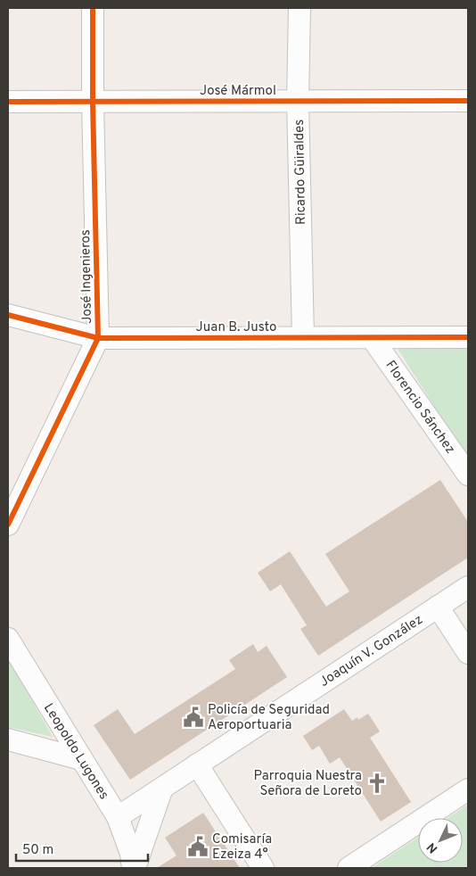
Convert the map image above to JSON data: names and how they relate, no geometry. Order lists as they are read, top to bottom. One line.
{"streets":{"street":["José Mármol","Ricardo Güiraldes","José Ingenieros","Juan B. Justo","Florencio Sánchez","Joaquín V. González","Leopoldo Lugones"]},"crossings":[["José Mármol","Ricardo Güiraldes"],["José Mármol","José Ingenieros"],["Ricardo Güiraldes","Juan B. Justo"],["José Ingenieros","Juan B. Justo"],["Juan B. Justo","Florencio Sánchez"],["Joaquín V. González","Leopoldo Lugones"]],"places":{"public building":["Policía de Seguridad Aeroportuaria","Comisaría Ezeiza 4°"],"church":["Parroquia Nuestra Señora de Loreto"]},"scale_bar":"50 m","north":"bottom left"}
